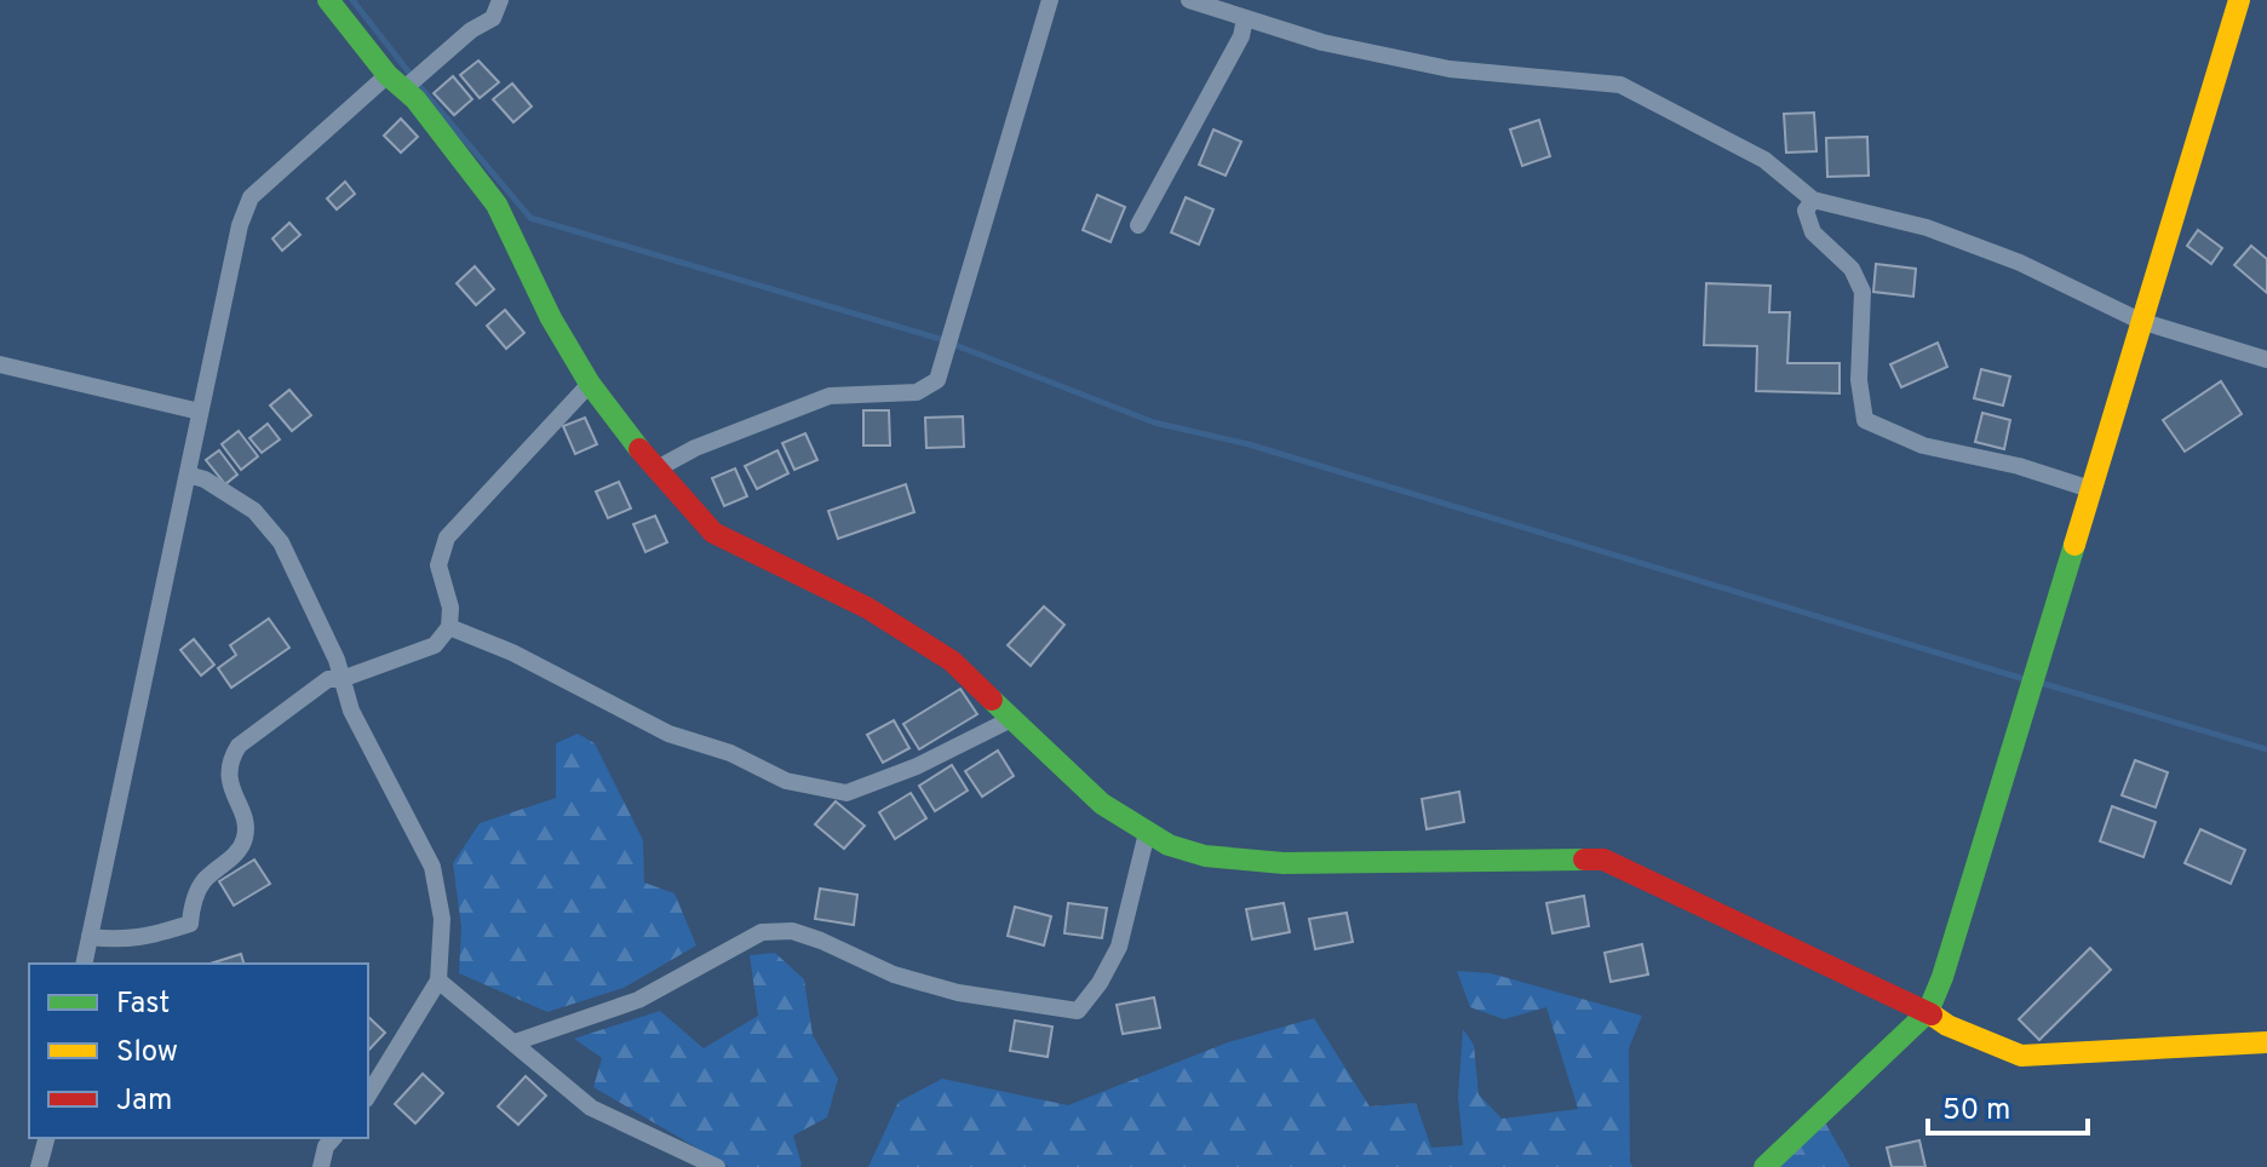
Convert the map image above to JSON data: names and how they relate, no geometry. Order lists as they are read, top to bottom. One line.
{"legend":["Fast","Slow","Jam"],"scale_bar":"50 m"}
